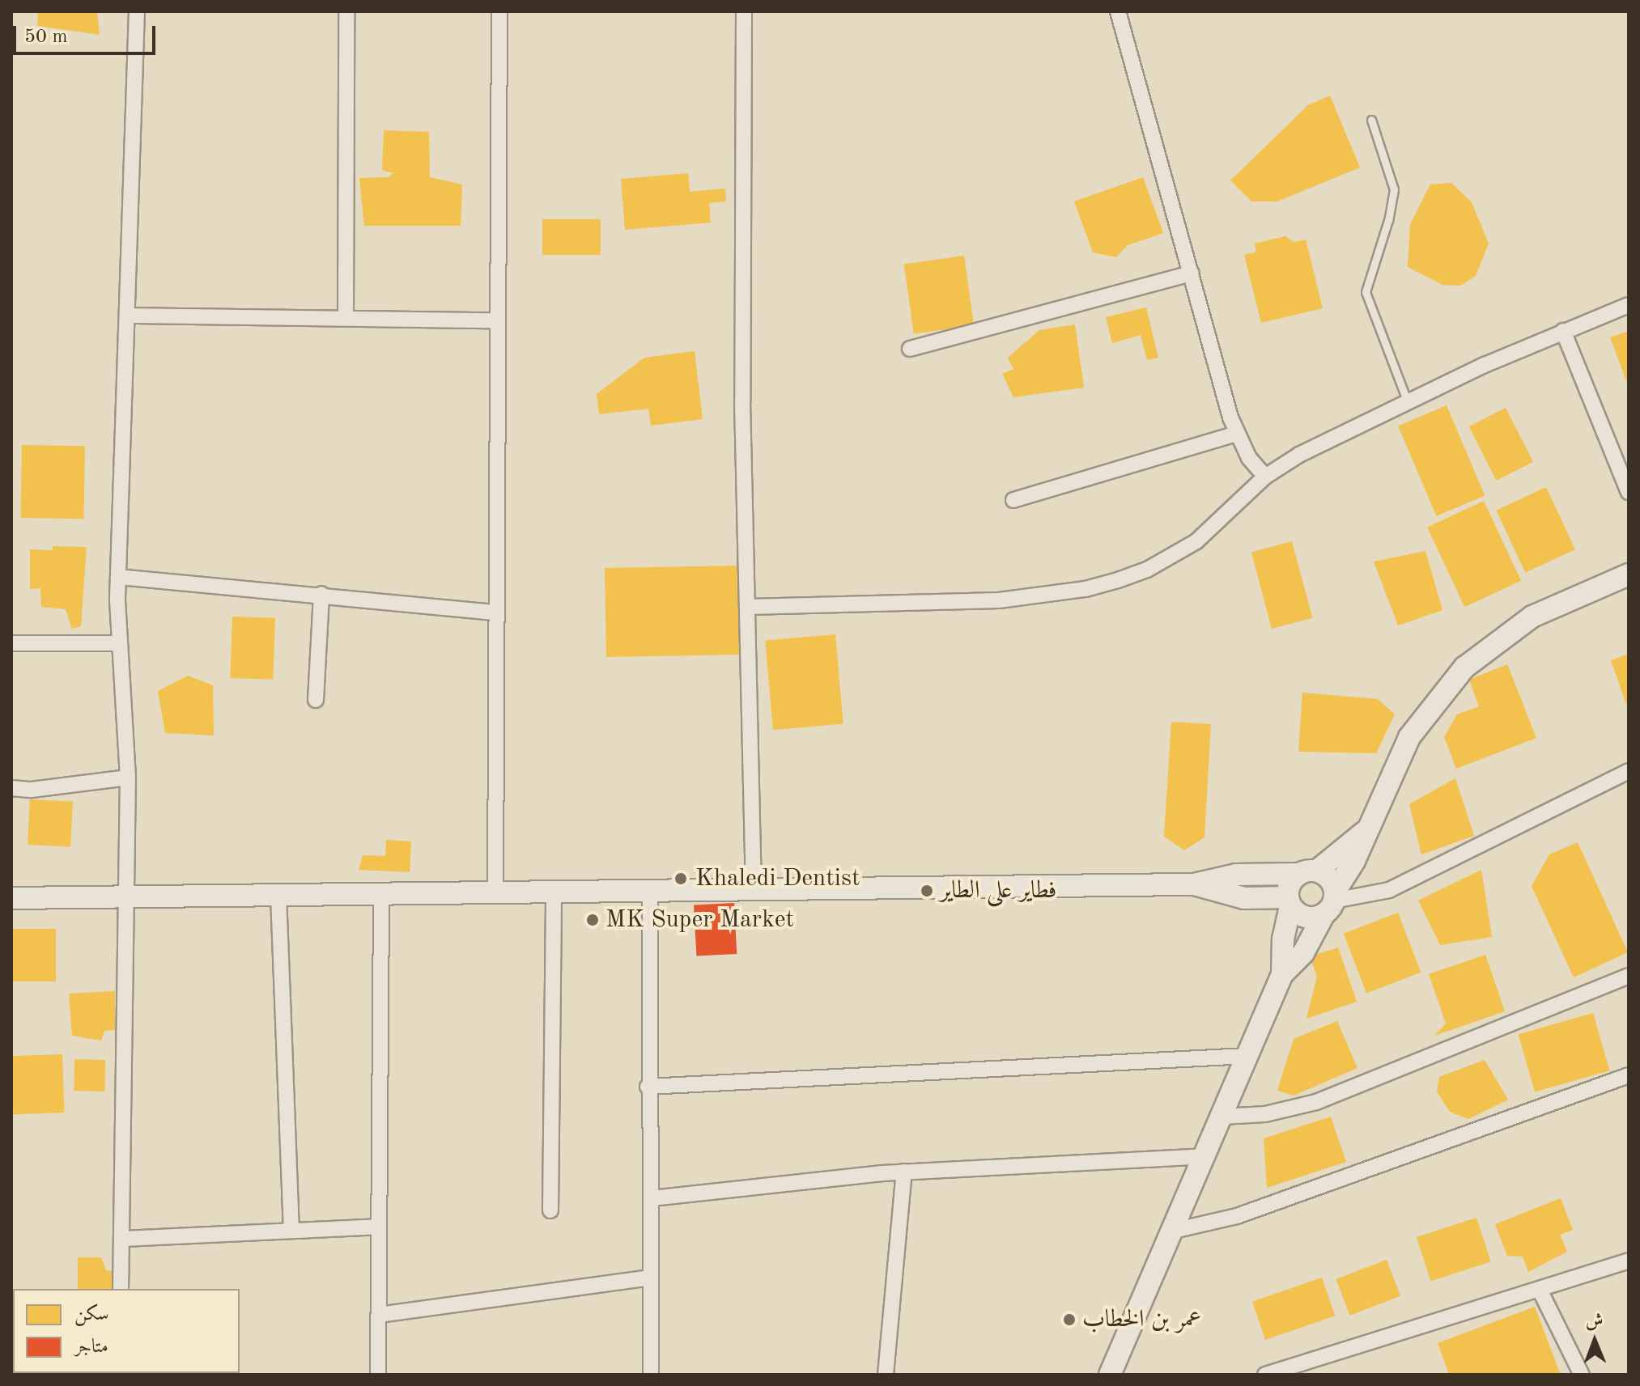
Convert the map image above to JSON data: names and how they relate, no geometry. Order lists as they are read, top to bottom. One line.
{"places":["Khaledi Dentist","فطاير على الطاير","MK Super Market","عمر بن الخطاب"],"legend":["سكن","متاجر"],"scale_bar":"50 m","north":"top"}
